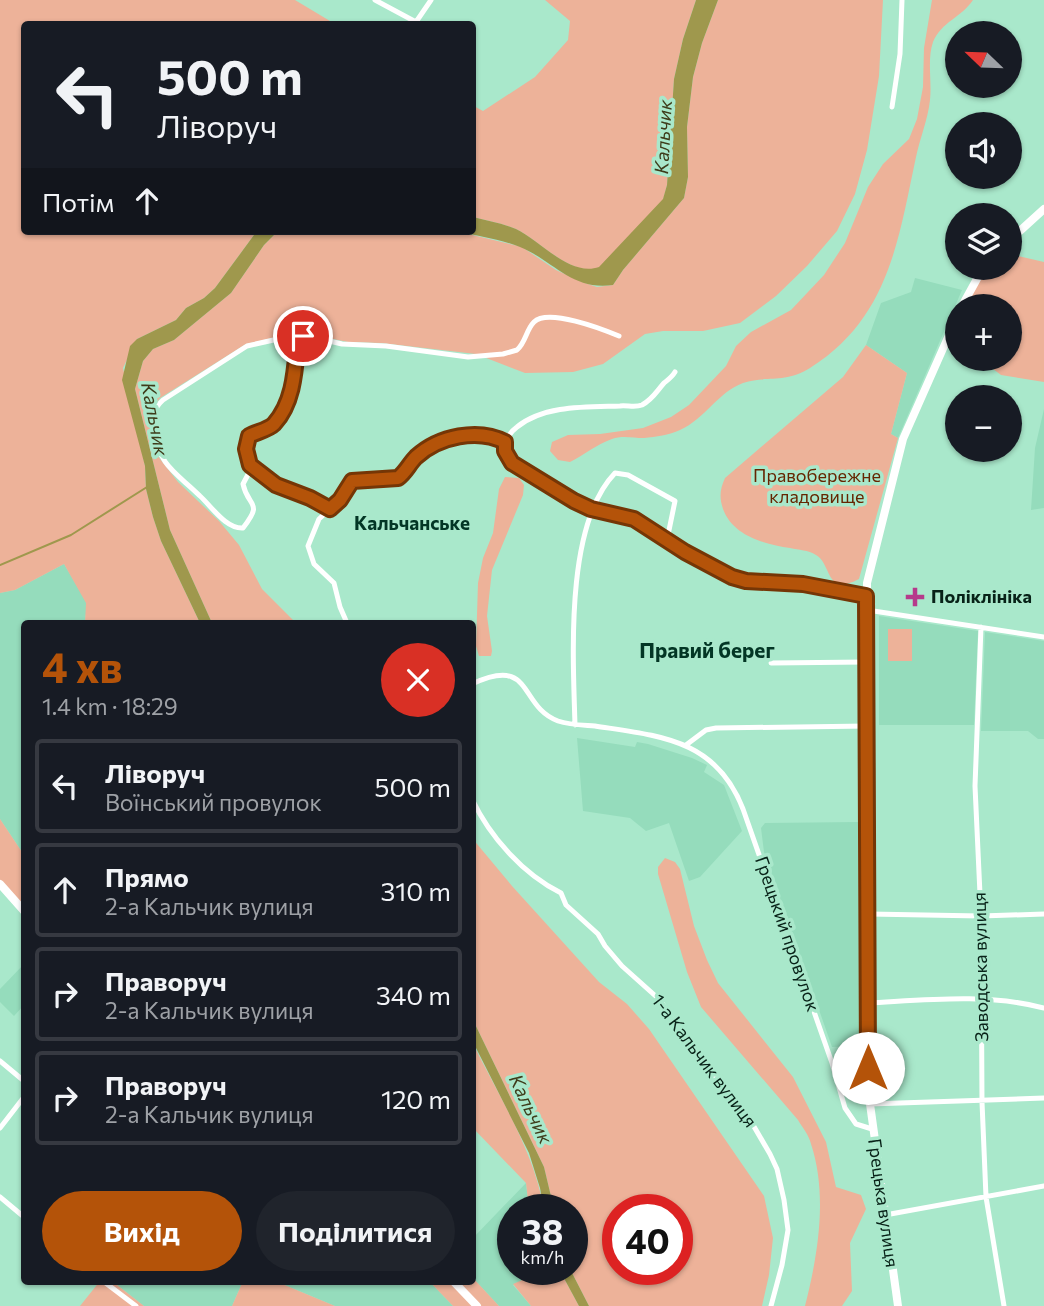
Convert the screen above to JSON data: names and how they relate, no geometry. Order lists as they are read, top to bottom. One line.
{"streets":{"street":["Грецький провулок","Заводська вулиця","1-а Кальчик вулиця","Грецька вулиця"]},"crossings":[["Грецький провулок","Грецька вулиця"]],"districts":["Кальчанське","Правий берег"],"water":["Кальчик"],"parks":["Правобережне кладовище"],"places":{"health":["Поліклініка"]},"north":"top left","page":{"map_buttons":["+","−"],"turn":["500 m","Ліворуч"],"then":"Потім","heading":["4 хв","1.4 km · 18:29"],"list":[{"name":"Ліворуч","note":"Воїнський провулок","value":"500 m"},{"name":"Прямо","note":"2-а Кальчик вулиця","value":"310 m"},{"name":"Праворуч","note":"2-а Кальчик вулиця","value":"340 m"},{"name":"Праворуч","note":"2-а Кальчик вулиця","value":"120 m"}],"buttons":["Вихід","Поділитися"],"speed":"38 km/h","limit":"40"}}
